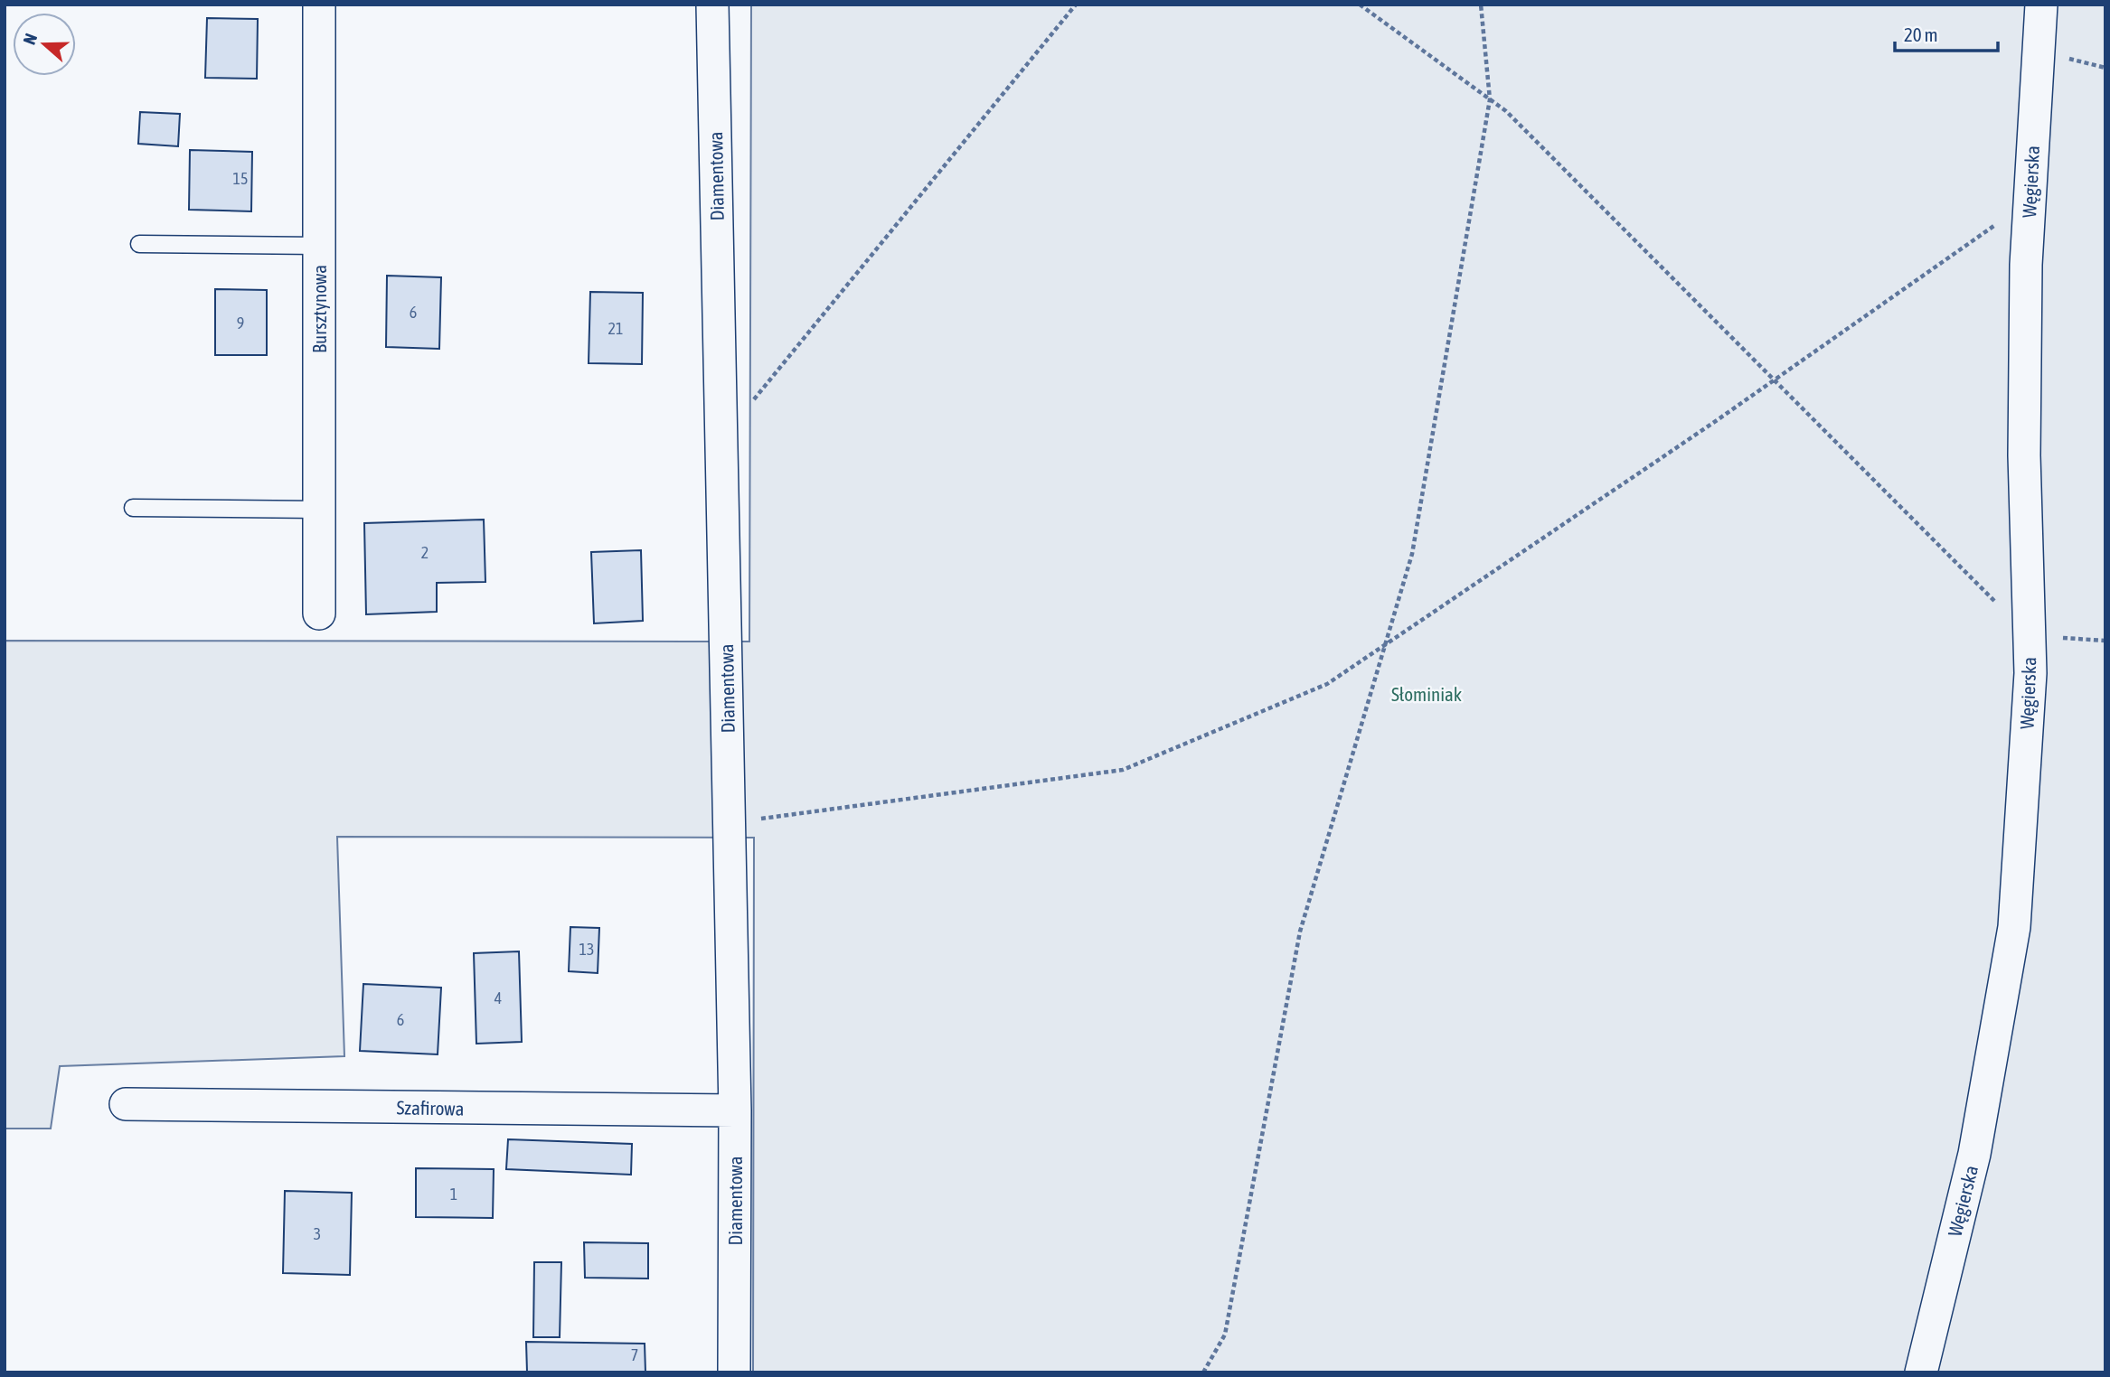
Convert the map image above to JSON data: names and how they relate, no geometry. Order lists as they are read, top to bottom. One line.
{"streets":{"street":["Diamentowa","Węgierska","Bursztynowa","Szafirowa"]},"crossings":[["Diamentowa","Szafirowa"]],"parks":["Słominiak"],"house_numbers":["15","6","9","21","2","13","4","6","1","3","7"],"scale_bar":"20 m","north":"left"}
